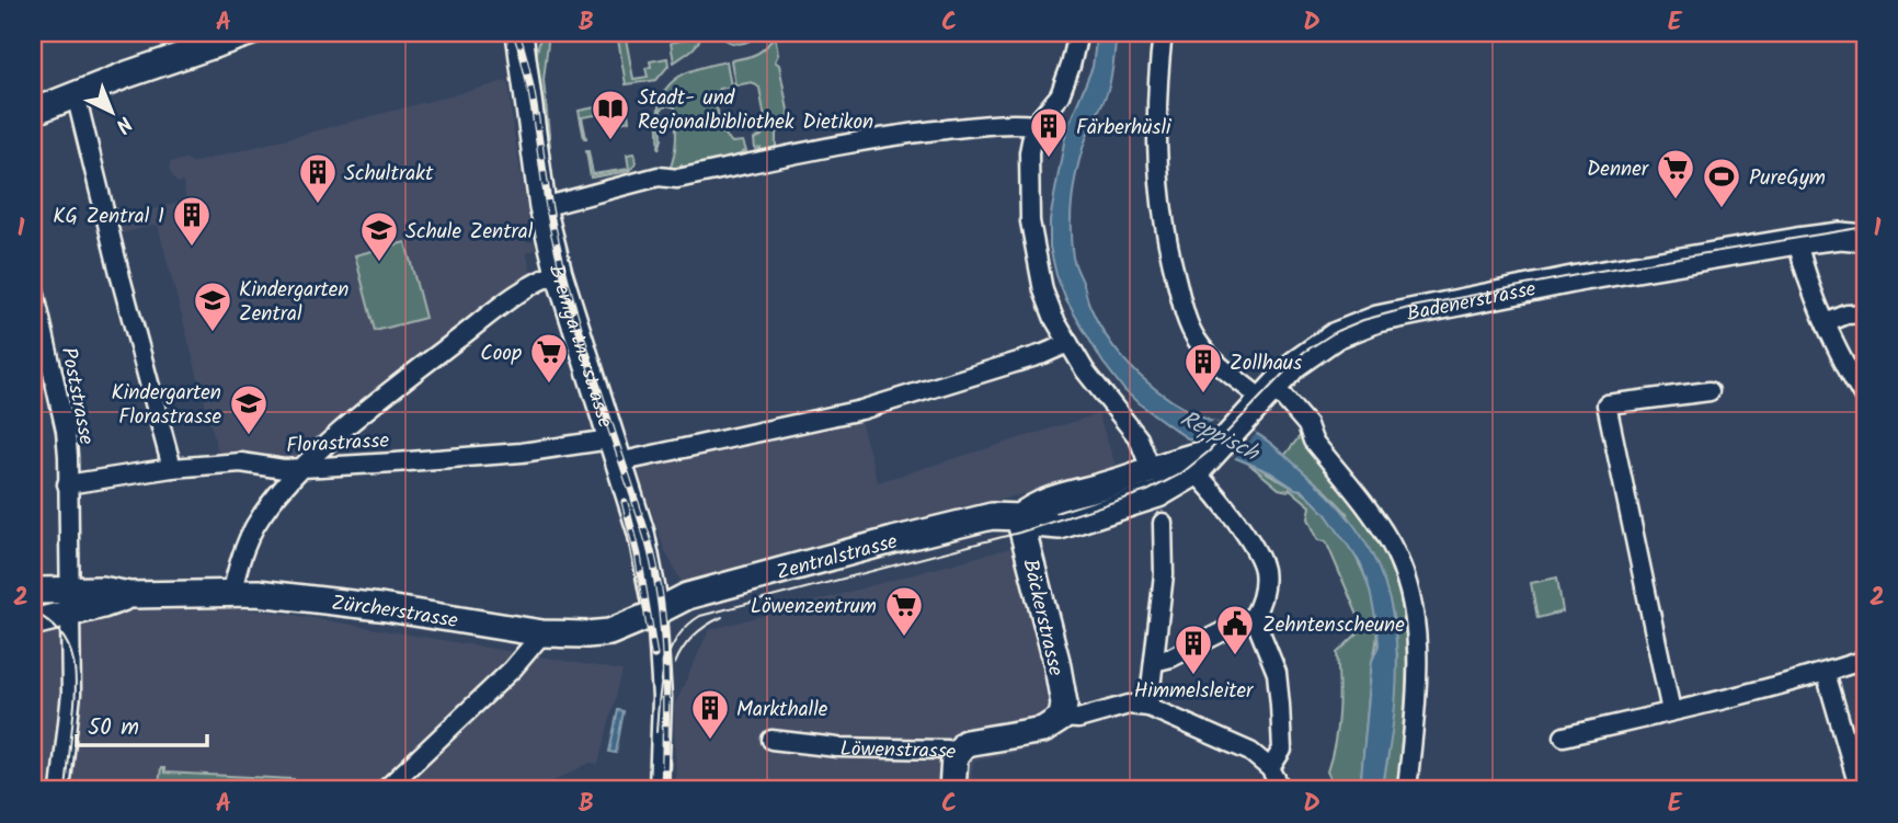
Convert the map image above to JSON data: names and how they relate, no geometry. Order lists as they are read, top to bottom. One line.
{"streets":{"main road":["Badenerstrasse","Bremgartnerstrasse","Zentralstrasse","Zürcherstrasse","Bäckerstrasse","Löwenstrasse"],"street":["Poststrasse","Florastrasse"]},"crossings":[["Badenerstrasse","Zentralstrasse"],["Bremgartnerstrasse","Florastrasse"],["Bremgartnerstrasse","Zentralstrasse"],["Bremgartnerstrasse","Zürcherstrasse"],["Poststrasse","Florastrasse"],["Poststrasse","Zürcherstrasse"],["Zentralstrasse","Zürcherstrasse"],["Zentralstrasse","Bäckerstrasse"],["Bäckerstrasse","Löwenstrasse"]],"water":["Reppisch"],"places":{"library":["Stadt- und Regionalbibliothek Dietikon"],"building":["Färberhüsli","Schultrakt","KG Zentral 1","Zollhaus","Himmelsleiter","Markthalle"],"supermarket":["Denner","Coop","Löwenzentrum"],"sports":["PureGym"],"school or university":["Schule Zentral","Kindergarten Zentral","Kindergarten Florastrasse"],"public building":["Zehntenscheune"]},"scale_bar":"50 m","north":"bottom right","grid":{"columns":["A","B","C","D","E"],"rows":["1","2"]}}
